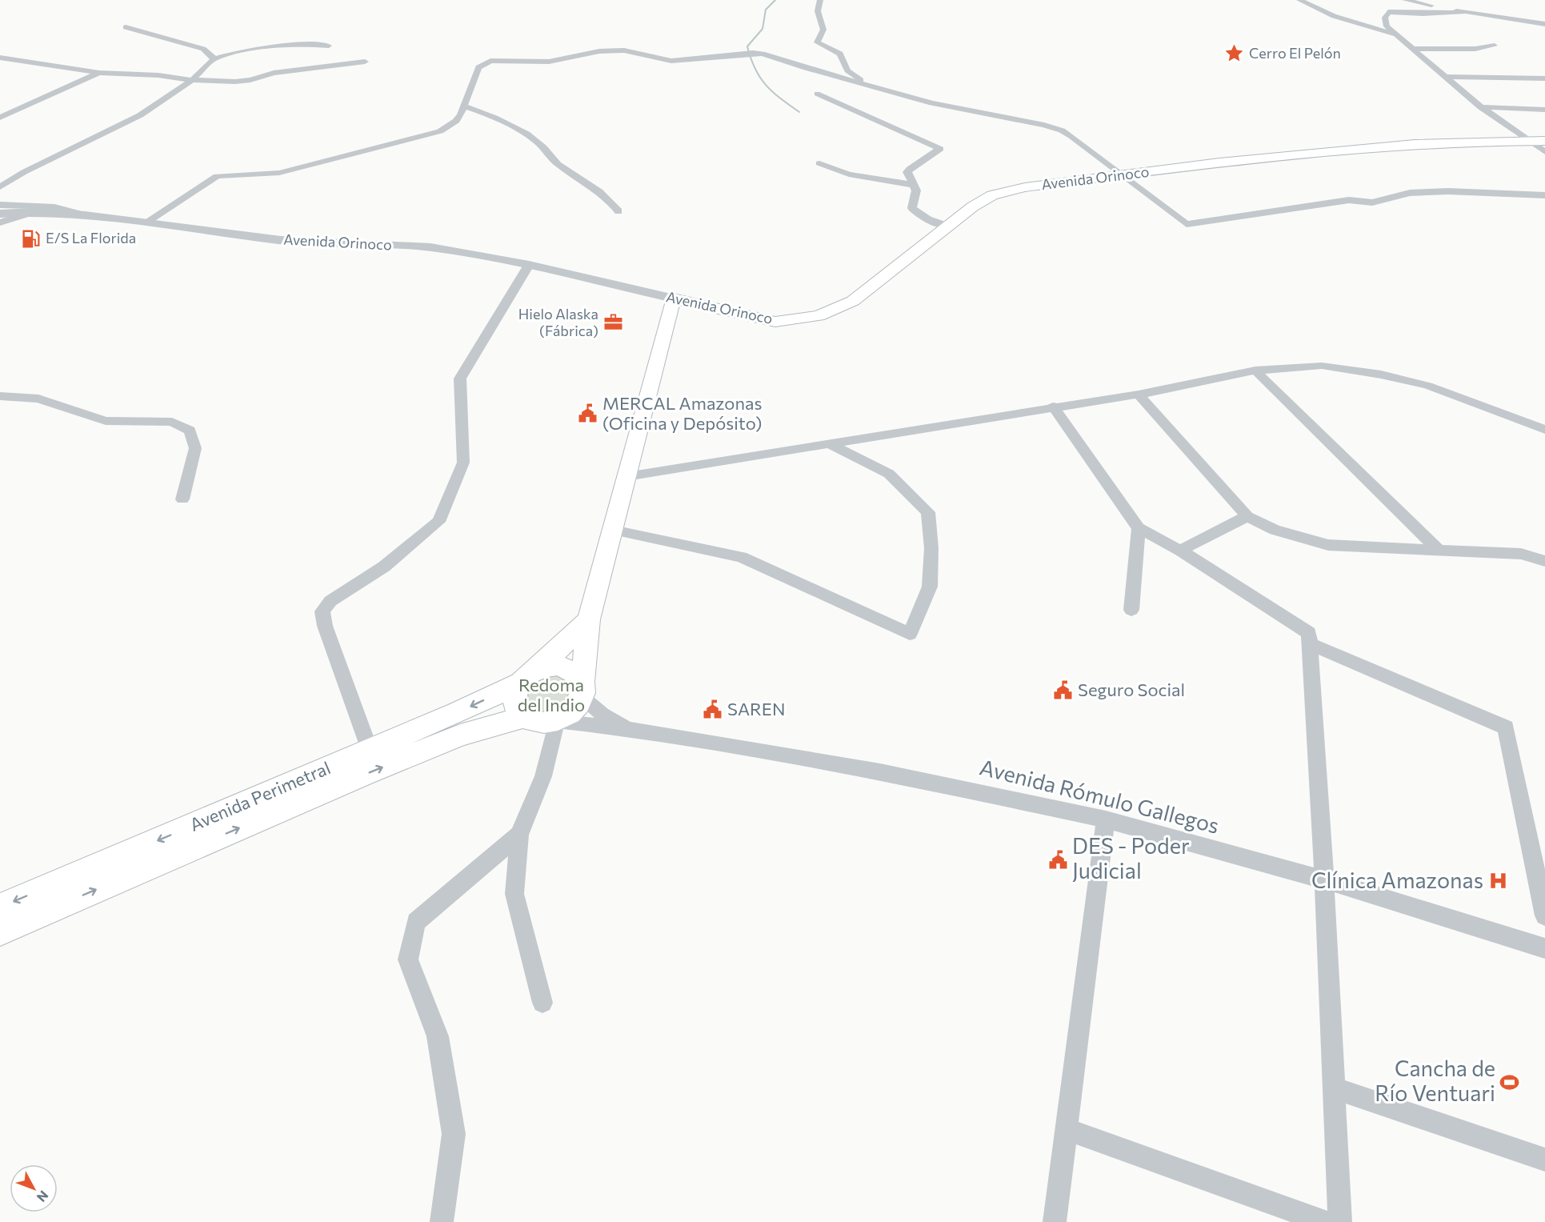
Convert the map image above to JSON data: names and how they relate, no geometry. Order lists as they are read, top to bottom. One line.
{"streets":{"main road":["Avenida Orinoco","Avenida Perimetral"],"street":["Avenida Rómulo Gallegos"]},"crossings":[["Avenida Perimetral","Avenida Rómulo Gallegos"]],"parks":["Redoma del Indio"],"places":{"place":["Cerro El Pelón"],"fuel station":["E/S La Florida"],"office":["Hielo Alaska (Fábrica)"],"public building":["MERCAL Amazonas (Oficina y Depósito)","Seguro Social","SAREN","DES - Poder Judicial"],"hospital":["Clínica Amazonas"],"sports":["Cancha de Río Ventuari"]},"north":"bottom right"}
